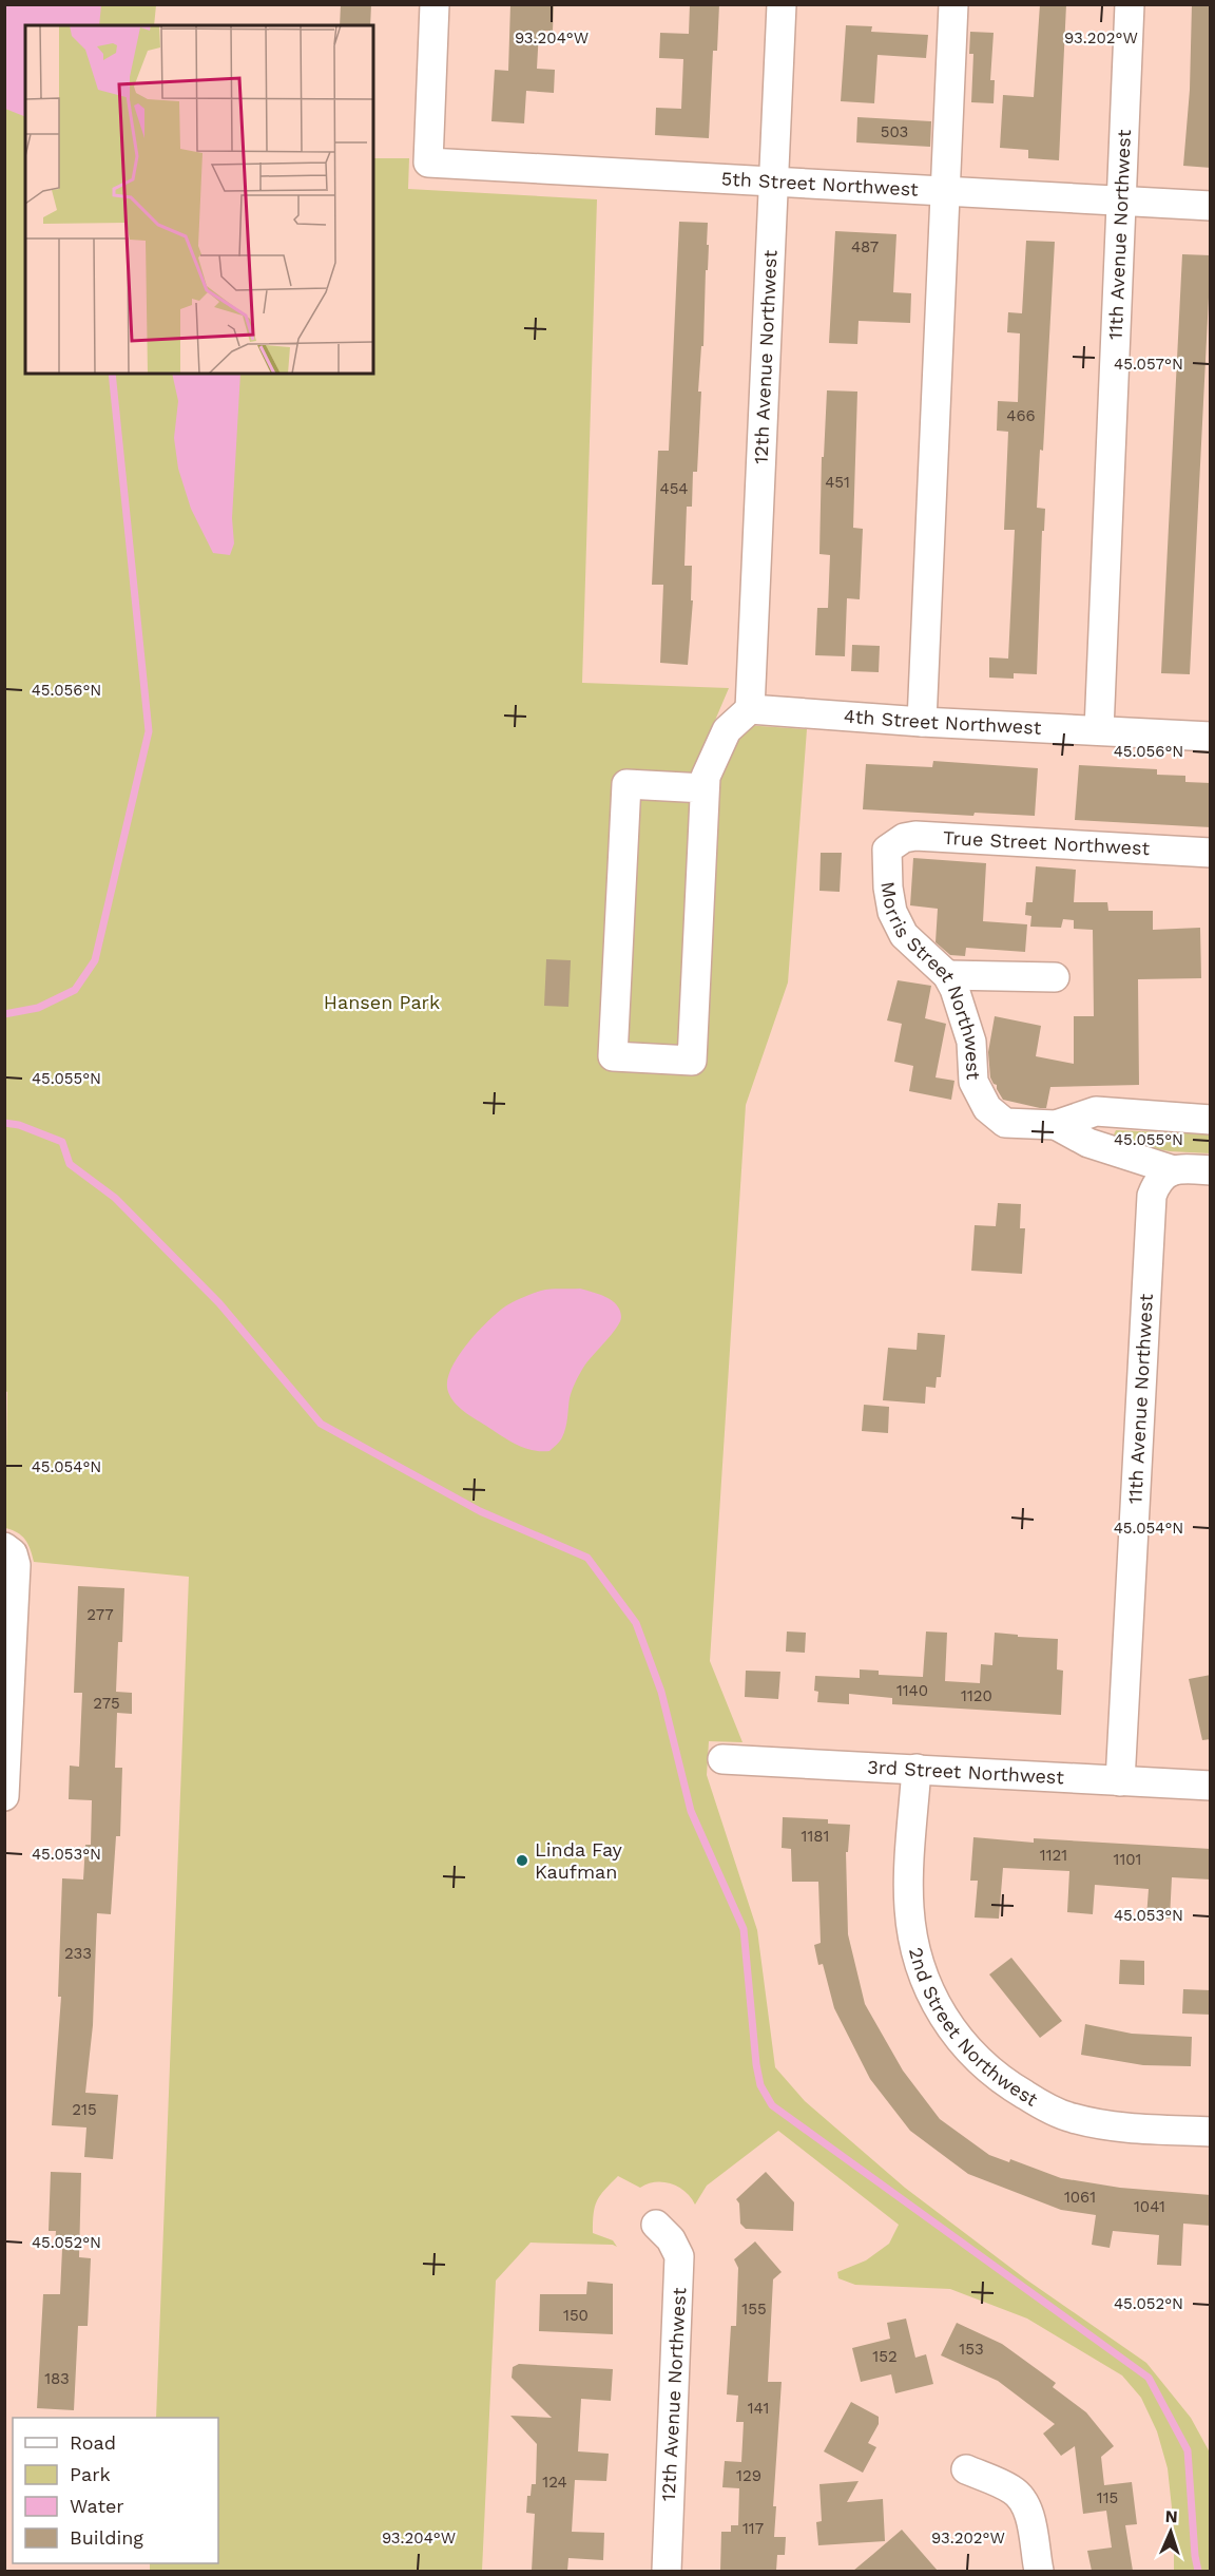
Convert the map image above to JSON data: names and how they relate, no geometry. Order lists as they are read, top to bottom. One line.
{"streets":{"street":["5th Street Northwest","11th Avenue Northwest","12th Avenue Northwest","4th Street Northwest","True Street Northwest","Morris Street Northwest","3rd Street Northwest","2nd Street Northwest"]},"crossings":[["5th Street Northwest","11th Avenue Northwest"],["5th Street Northwest","12th Avenue Northwest"],["11th Avenue Northwest","4th Street Northwest"],["11th Avenue Northwest","3rd Street Northwest"],["12th Avenue Northwest","4th Street Northwest"],["True Street Northwest","Morris Street Northwest"],["3rd Street Northwest","2nd Street Northwest"]],"parks":["Hansen Park"],"places":["Linda Fay Kaufman"],"house_numbers":["503","487","466","451","454","277","1140","1120","275","1181","1121","1101","233","215","1061","1041","155","150","153","152","183","141","129","124","115","117"],"legend":["Road","Park","Water","Building"],"north":"top","coordinates":["93.204°W","93.202°W","45.057°N","45.056°N","45.055°N","45.054°N","45.053°N","45.052°N"]}
